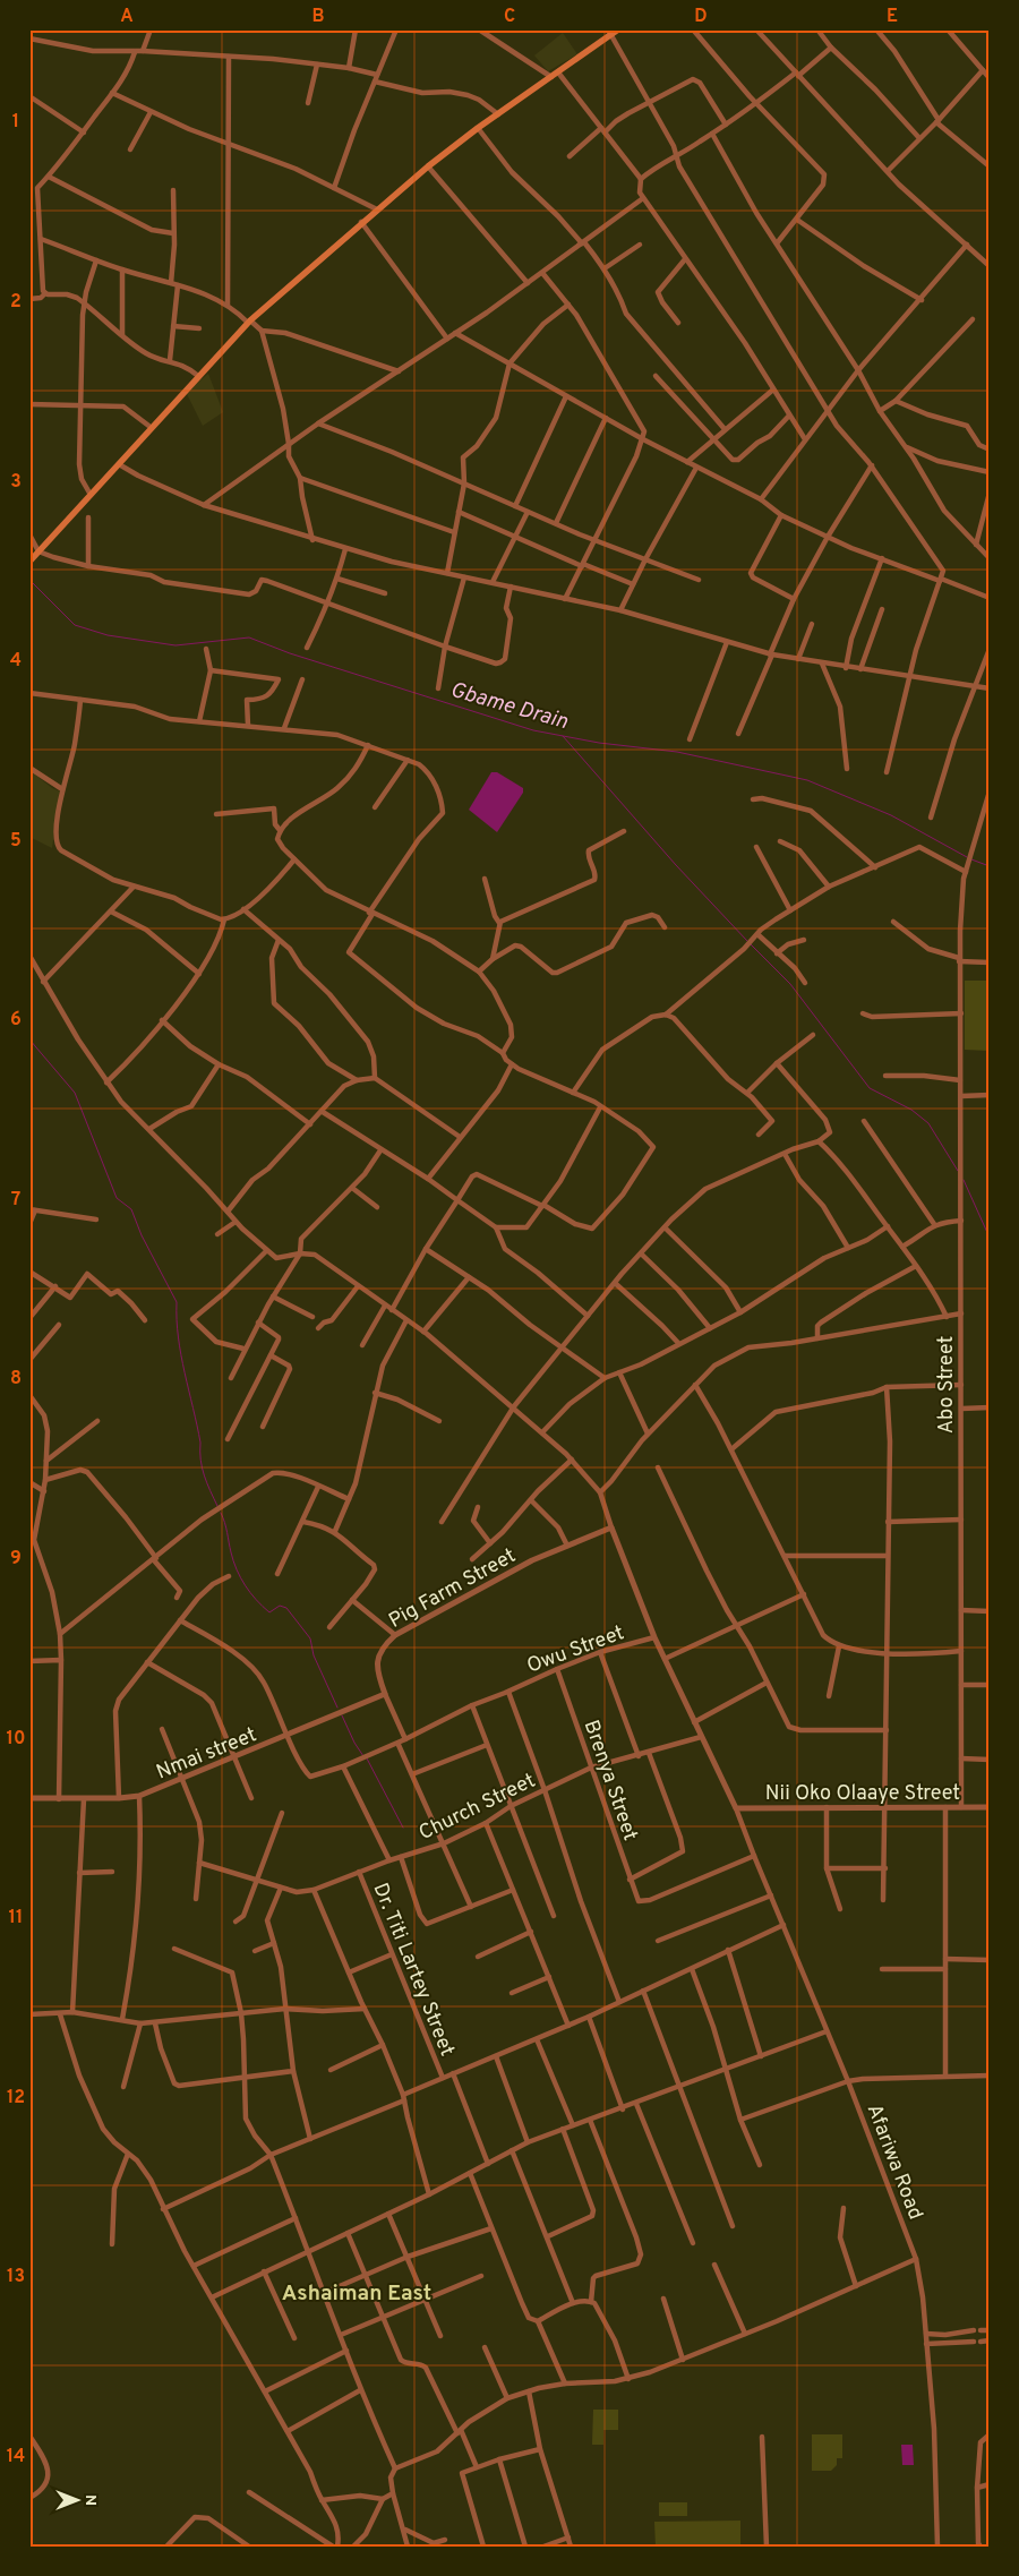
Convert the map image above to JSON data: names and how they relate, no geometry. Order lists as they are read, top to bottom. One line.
{"streets":{"street":["Abo Street","Pig Farm Street","Owu Street","Nmai street","Brenya Street","Nii Oko Olaaye Street","Church Street","Dr. Titi Lartey Street","Afariwa Road"]},"crossings":[["Abo Street","Nii Oko Olaaye Street"],["Pig Farm Street","Nmai street"],["Owu Street","Brenya Street"],["Brenya Street","Church Street"],["Brenya Street","Afariwa Road"],["Nii Oko Olaaye Street","Afariwa Road"],["Church Street","Dr. Titi Lartey Street"]],"districts":["Ashaiman East"],"water":["Gbame Drain"],"north":"right","grid":{"columns":["A","B","C","D","E"],"rows":["1","2","3","4","5","6","7","8","9","10","11","12","13","14"]}}
